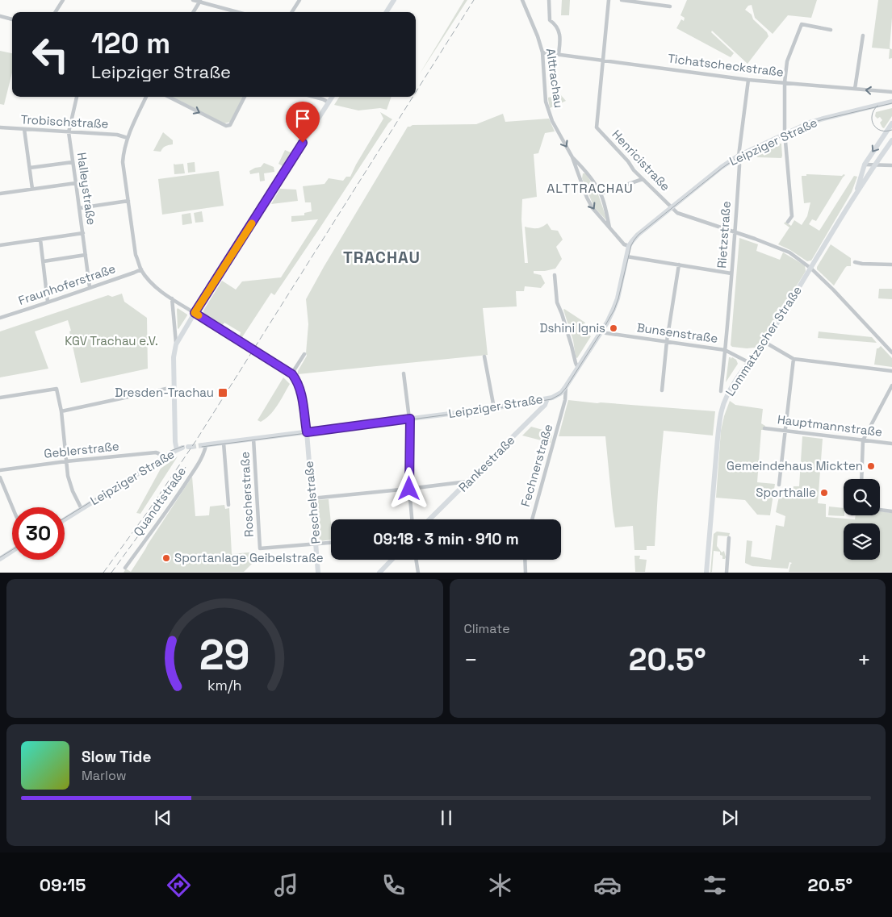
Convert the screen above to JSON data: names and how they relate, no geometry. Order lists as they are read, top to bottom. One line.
{"streets":{"main road":["Leipziger Straße","Lommatzscher Straße","Rankestraße","Peschelstraße"],"street":["Tichatscheckstraße","Alttrachau","Trobischstraße","Henricistraße","Halleystraße","Rietzstraße","Fraunhoferstraße","Bunsenstraße","Hauptmannstraße","Geblerstraße","Fechnerstraße","Roscherstraße","Quandtstraße"]},"crossings":[["Tichatscheckstraße","Alttrachau"],["Tichatscheckstraße","Henricistraße"],["Tichatscheckstraße","Rietzstraße"],["Alttrachau","Leipziger Straße"],["Trobischstraße","Halleystraße"],["Leipziger Straße","Henricistraße"],["Leipziger Straße","Rietzstraße"],["Leipziger Straße","Bunsenstraße"],["Leipziger Straße","Geblerstraße"],["Leipziger Straße","Rankestraße"],["Leipziger Straße","Fechnerstraße"],["Leipziger Straße","Roscherstraße"],["Leipziger Straße","Quandtstraße"],["Leipziger Straße","Peschelstraße"],["Henricistraße","Rietzstraße"],["Henricistraße","Lommatzscher Straße"],["Halleystraße","Fraunhoferstraße"],["Rietzstraße","Bunsenstraße"],["Bunsenstraße","Lommatzscher Straße"],["Roscherstraße","Peschelstraße"]],"districts":["ALTTRACHAU","TRACHAU"],"parks":["KGV Trachau e.V."],"places":{"other":["Dshini Ignis","Gemeindehaus Mickten","Sporthalle","Sportanlage Geibelstraße"],"transit":["Dresden-Trachau"]},"page":{"turn":["120 m","Leipziger Straße"],"limit":"30","trip":"09:18 · 3 min · 910 m","tile":"Climate","heat":["−","20.5°","+"],"song":["Slow Tide","Marlow"],"tabs":["09:15","20.5°"],"gauge":["29","km/h"]}}
